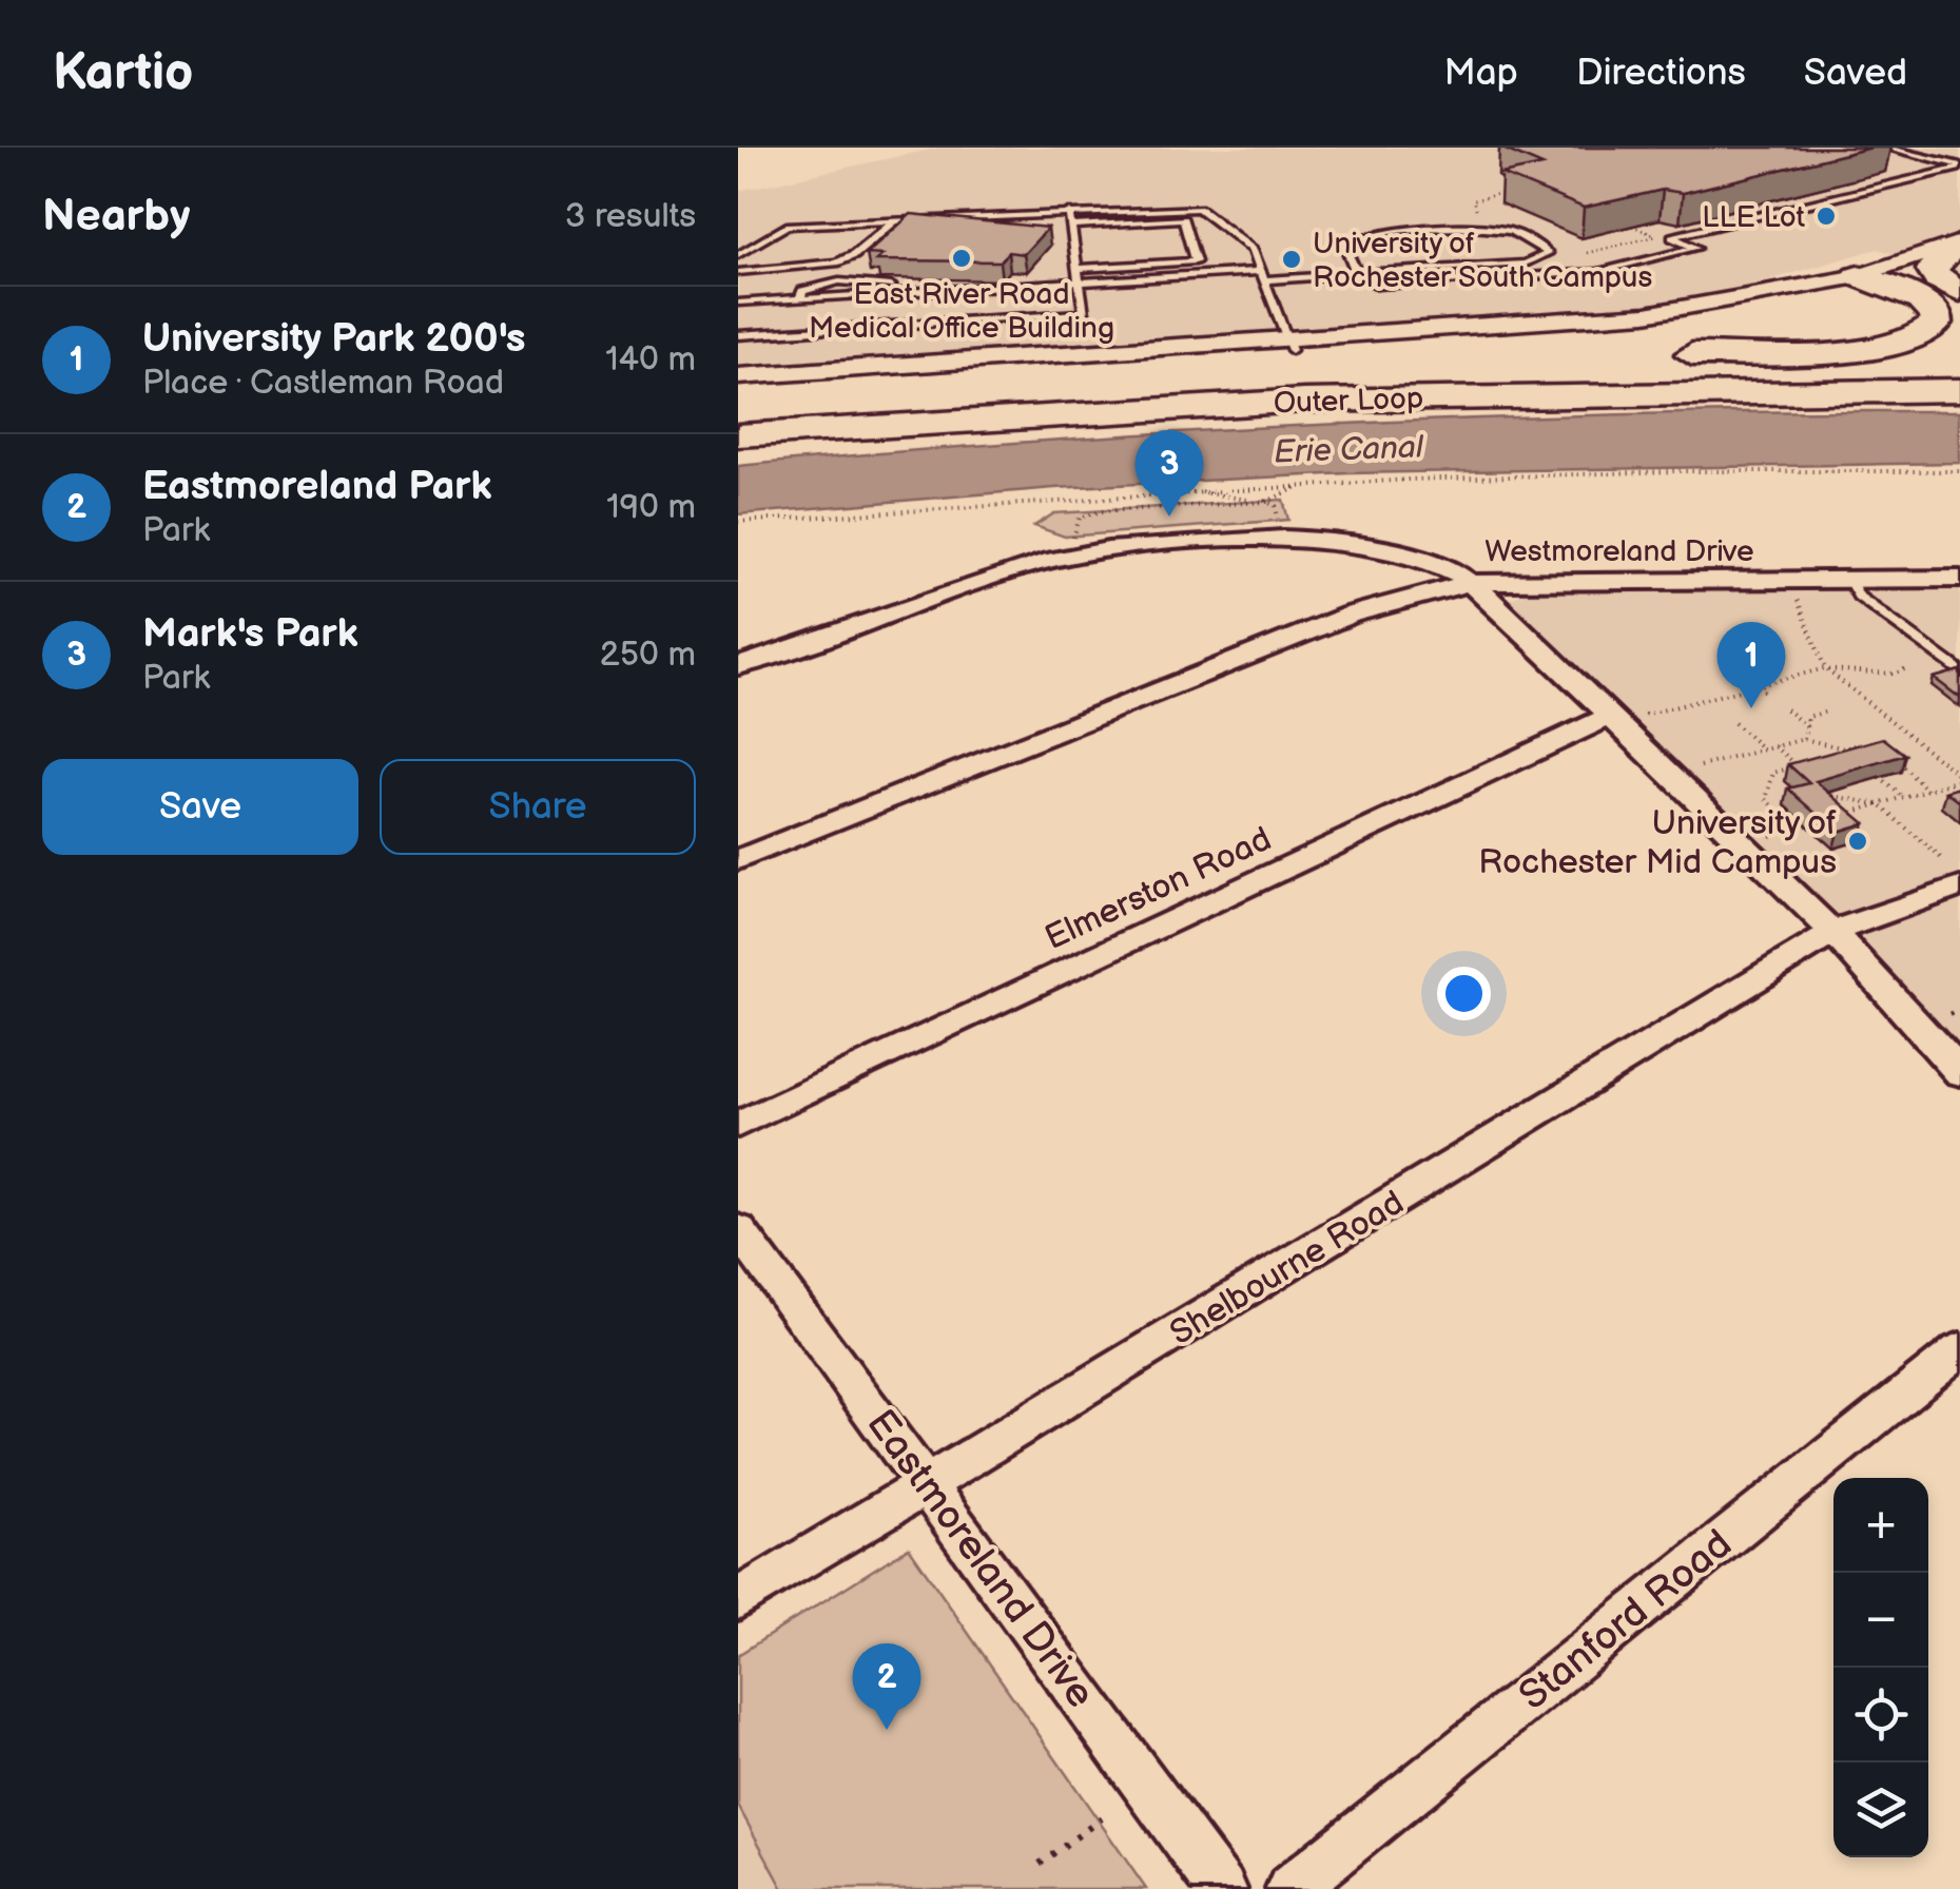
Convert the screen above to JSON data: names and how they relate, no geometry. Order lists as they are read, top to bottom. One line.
{"streets":{"highway":["Outer Loop"],"street":["Westmoreland Drive","Elmerston Road","Shelbourne Road","Eastmoreland Drive","Stanford Road"]},"crossings":[["Shelbourne Road","Eastmoreland Drive"]],"water":["Erie Canal"],"places":["LLE Lot","East River Road Medical Office Building","University of Rochester South Campus","University of Rochester Mid Campus"],"page":{"header":"Kartio","nav":["Map","Directions","Saved"],"heading":["Nearby","3 results"],"list":[{"mark":"1","name":"University Park 200's","note":"Place · Castleman Road","value":"140 m"},{"mark":"2","name":"Eastmoreland Park","note":"Park","value":"190 m"},{"mark":"3","name":"Mark's Park","note":"Park","value":"250 m"}],"pins":["3","1","2"],"buttons":["Save","Share"],"map_buttons":["+","−"]}}
